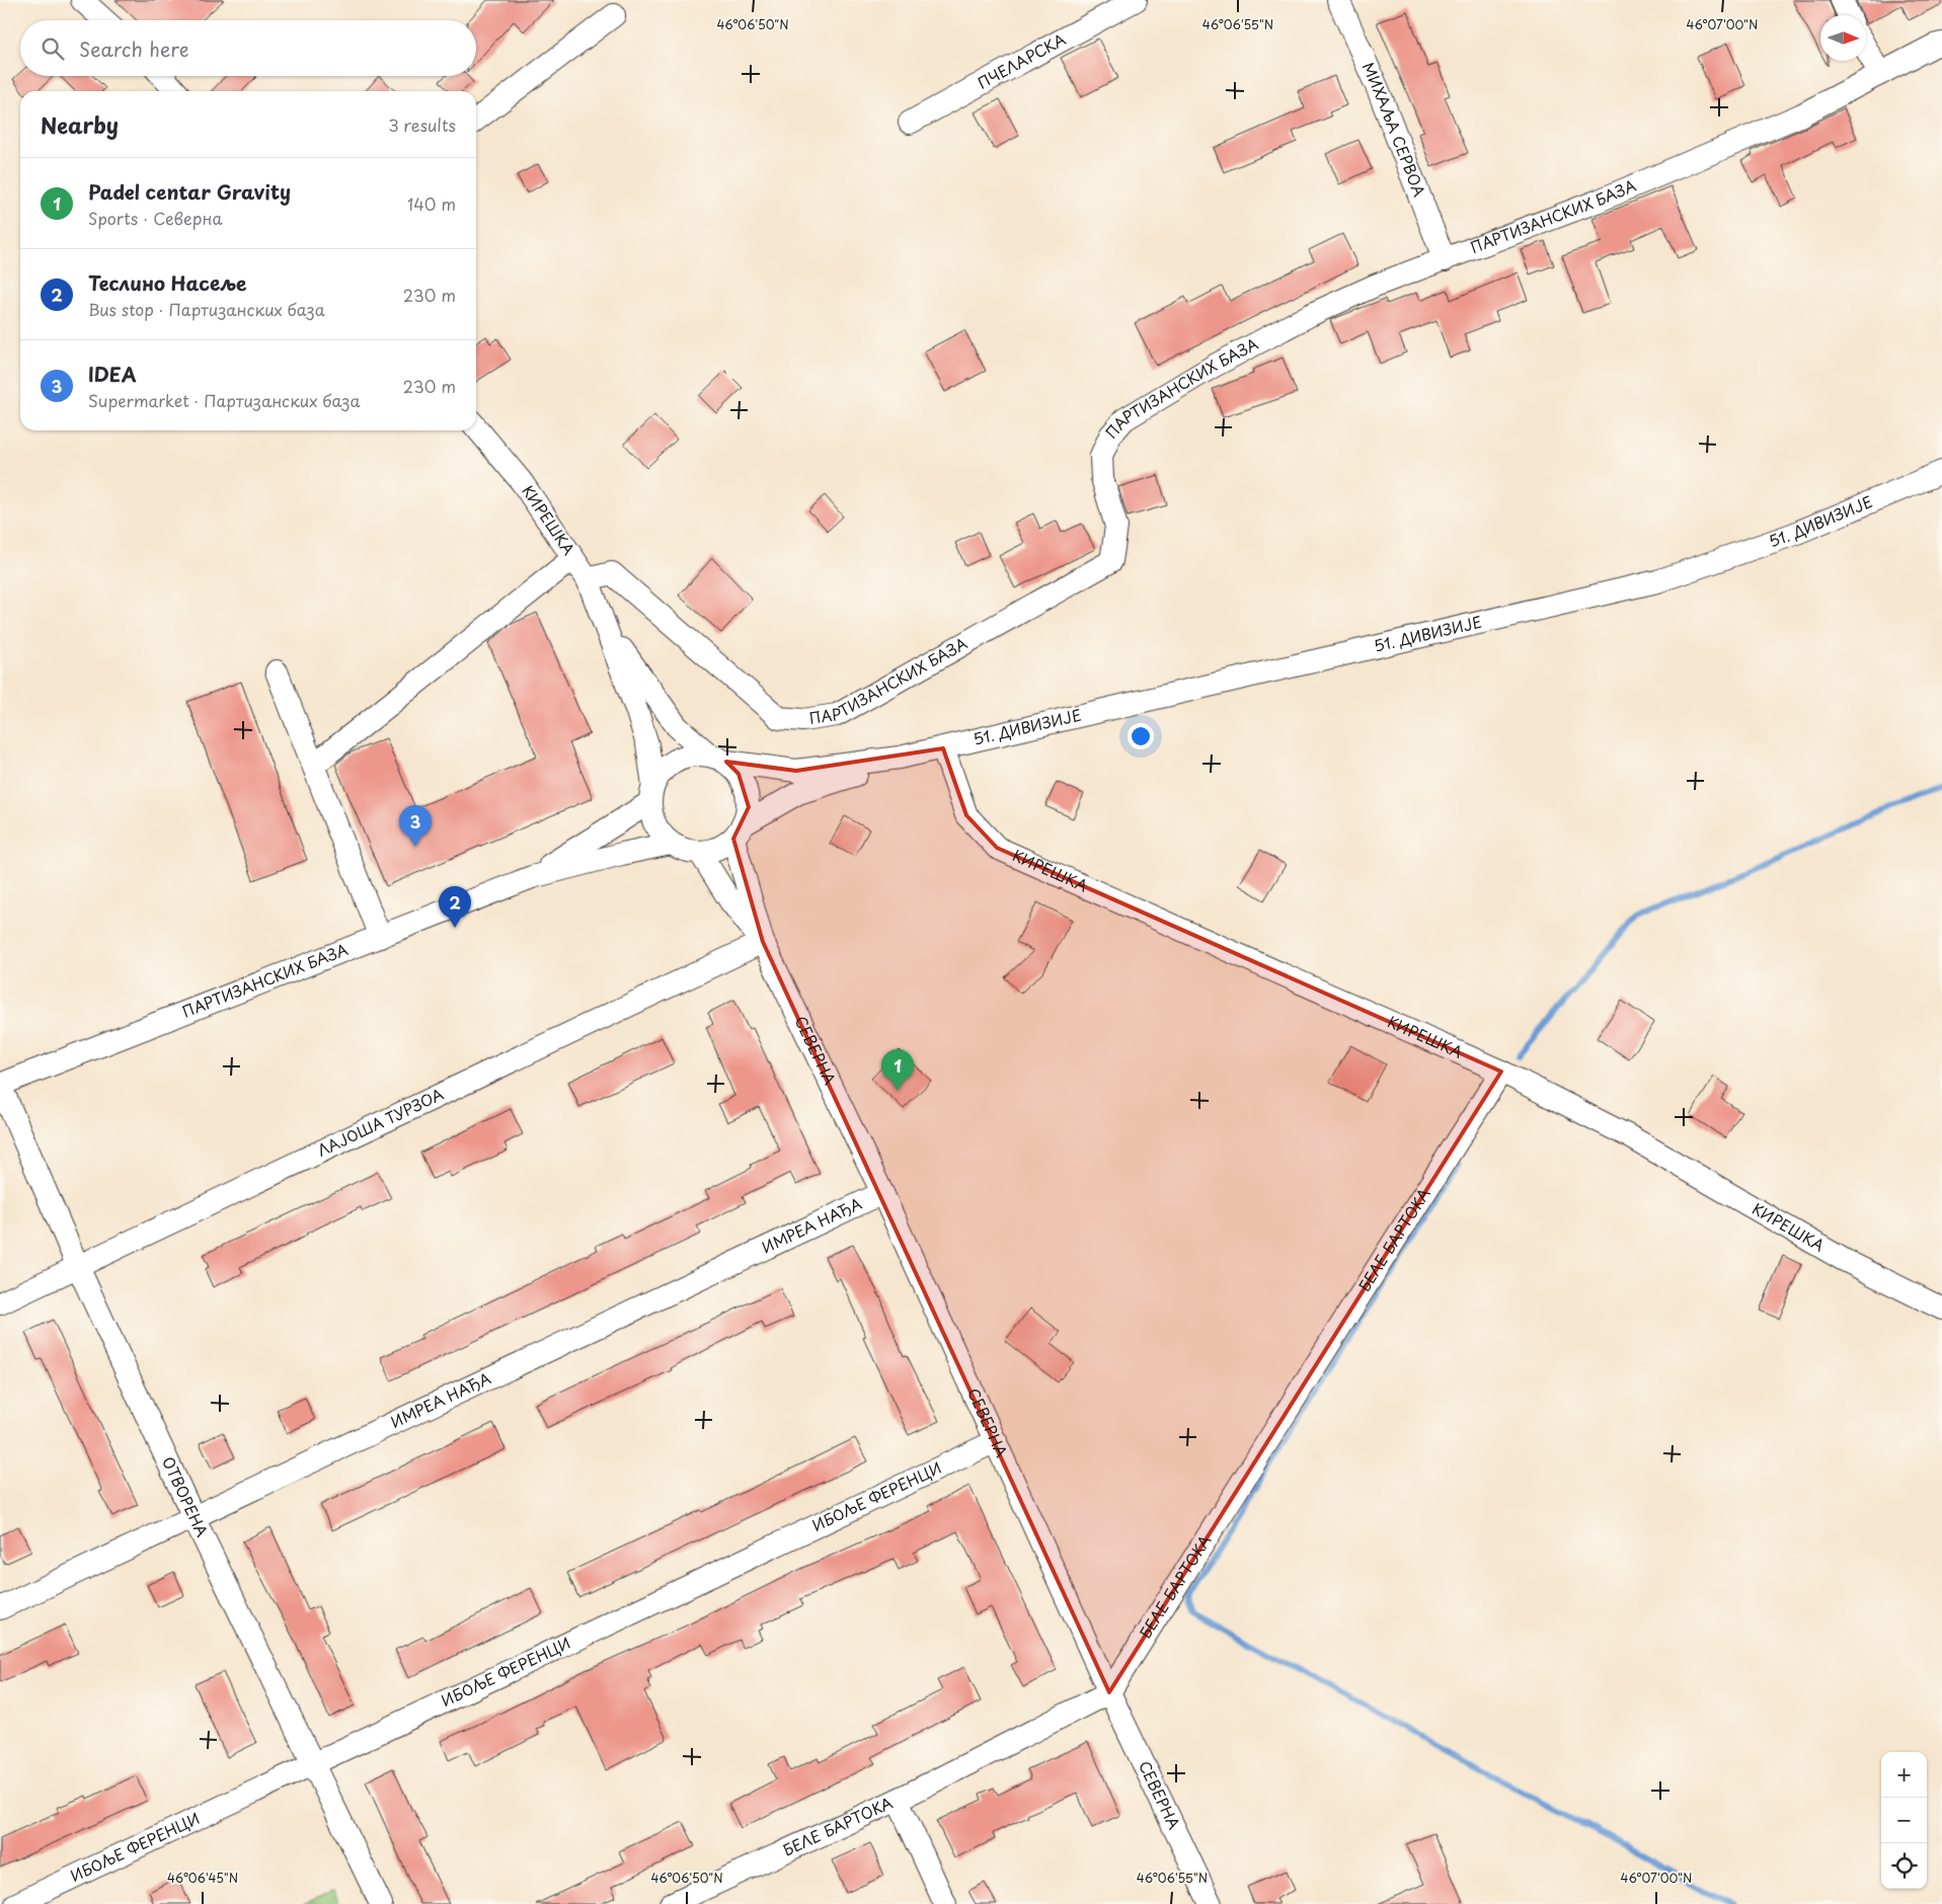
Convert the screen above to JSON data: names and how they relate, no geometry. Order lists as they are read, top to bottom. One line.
{"streets":{"street":["ПЧЕЛАРСКА","МИХАЉА СЕРВОА","ПАРТИЗАНСКИХ БАЗА","КИРЕШКА","51. ДИВИЗИЈЕ","СЕВЕРНА","ЛАЈОША ТУРЗОА","ИМРЕА НАЂА","БЕЛЕ БАРТОКА","ОТВОРЕНА","ИБОЉЕ ФЕРЕНЦИ"]},"crossings":[["МИХАЉА СЕРВОА","ПАРТИЗАНСКИХ БАЗА"],["ПАРТИЗАНСКИХ БАЗА","КИРЕШКА"],["ПАРТИЗАНСКИХ БАЗА","51. ДИВИЗИЈЕ"],["ПАРТИЗАНСКИХ БАЗА","СЕВЕРНА"],["ПАРТИЗАНСКИХ БАЗА","ОТВОРЕНА"],["КИРЕШКА","51. ДИВИЗИЈЕ"],["КИРЕШКА","СЕВЕРНА"],["КИРЕШКА","БЕЛЕ БАРТОКА"],["51. ДИВИЗИЈЕ","СЕВЕРНА"],["СЕВЕРНА","ЛАЈОША ТУРЗОА"],["СЕВЕРНА","ИМРЕА НАЂА"],["СЕВЕРНА","БЕЛЕ БАРТОКА"],["СЕВЕРНА","ИБОЉЕ ФЕРЕНЦИ"],["ЛАЈОША ТУРЗОА","ОТВОРЕНА"],["ИМРЕА НАЂА","ОТВОРЕНА"],["ОТВОРЕНА","ИБОЉЕ ФЕРЕНЦИ"]],"north":"right","page":{"search":"Search here","heading":["Nearby","3 results"],"list":[{"mark":"1","name":"Padel centar Gravity","note":"Sports · Северна","value":"140 m"},{"mark":"2","name":"Теслино Насеље","note":"Bus stop · Партизанских база","value":"230 m"},{"mark":"3","name":"IDEA","note":"Supermarket · Партизанских база","value":"230 m"}],"pins":["3","2","1"],"map_buttons":["+","−"]},"coordinates":["46°06'50\"N","46°06'55\"N","46°07'00\"N","46°06'45\"N"]}
